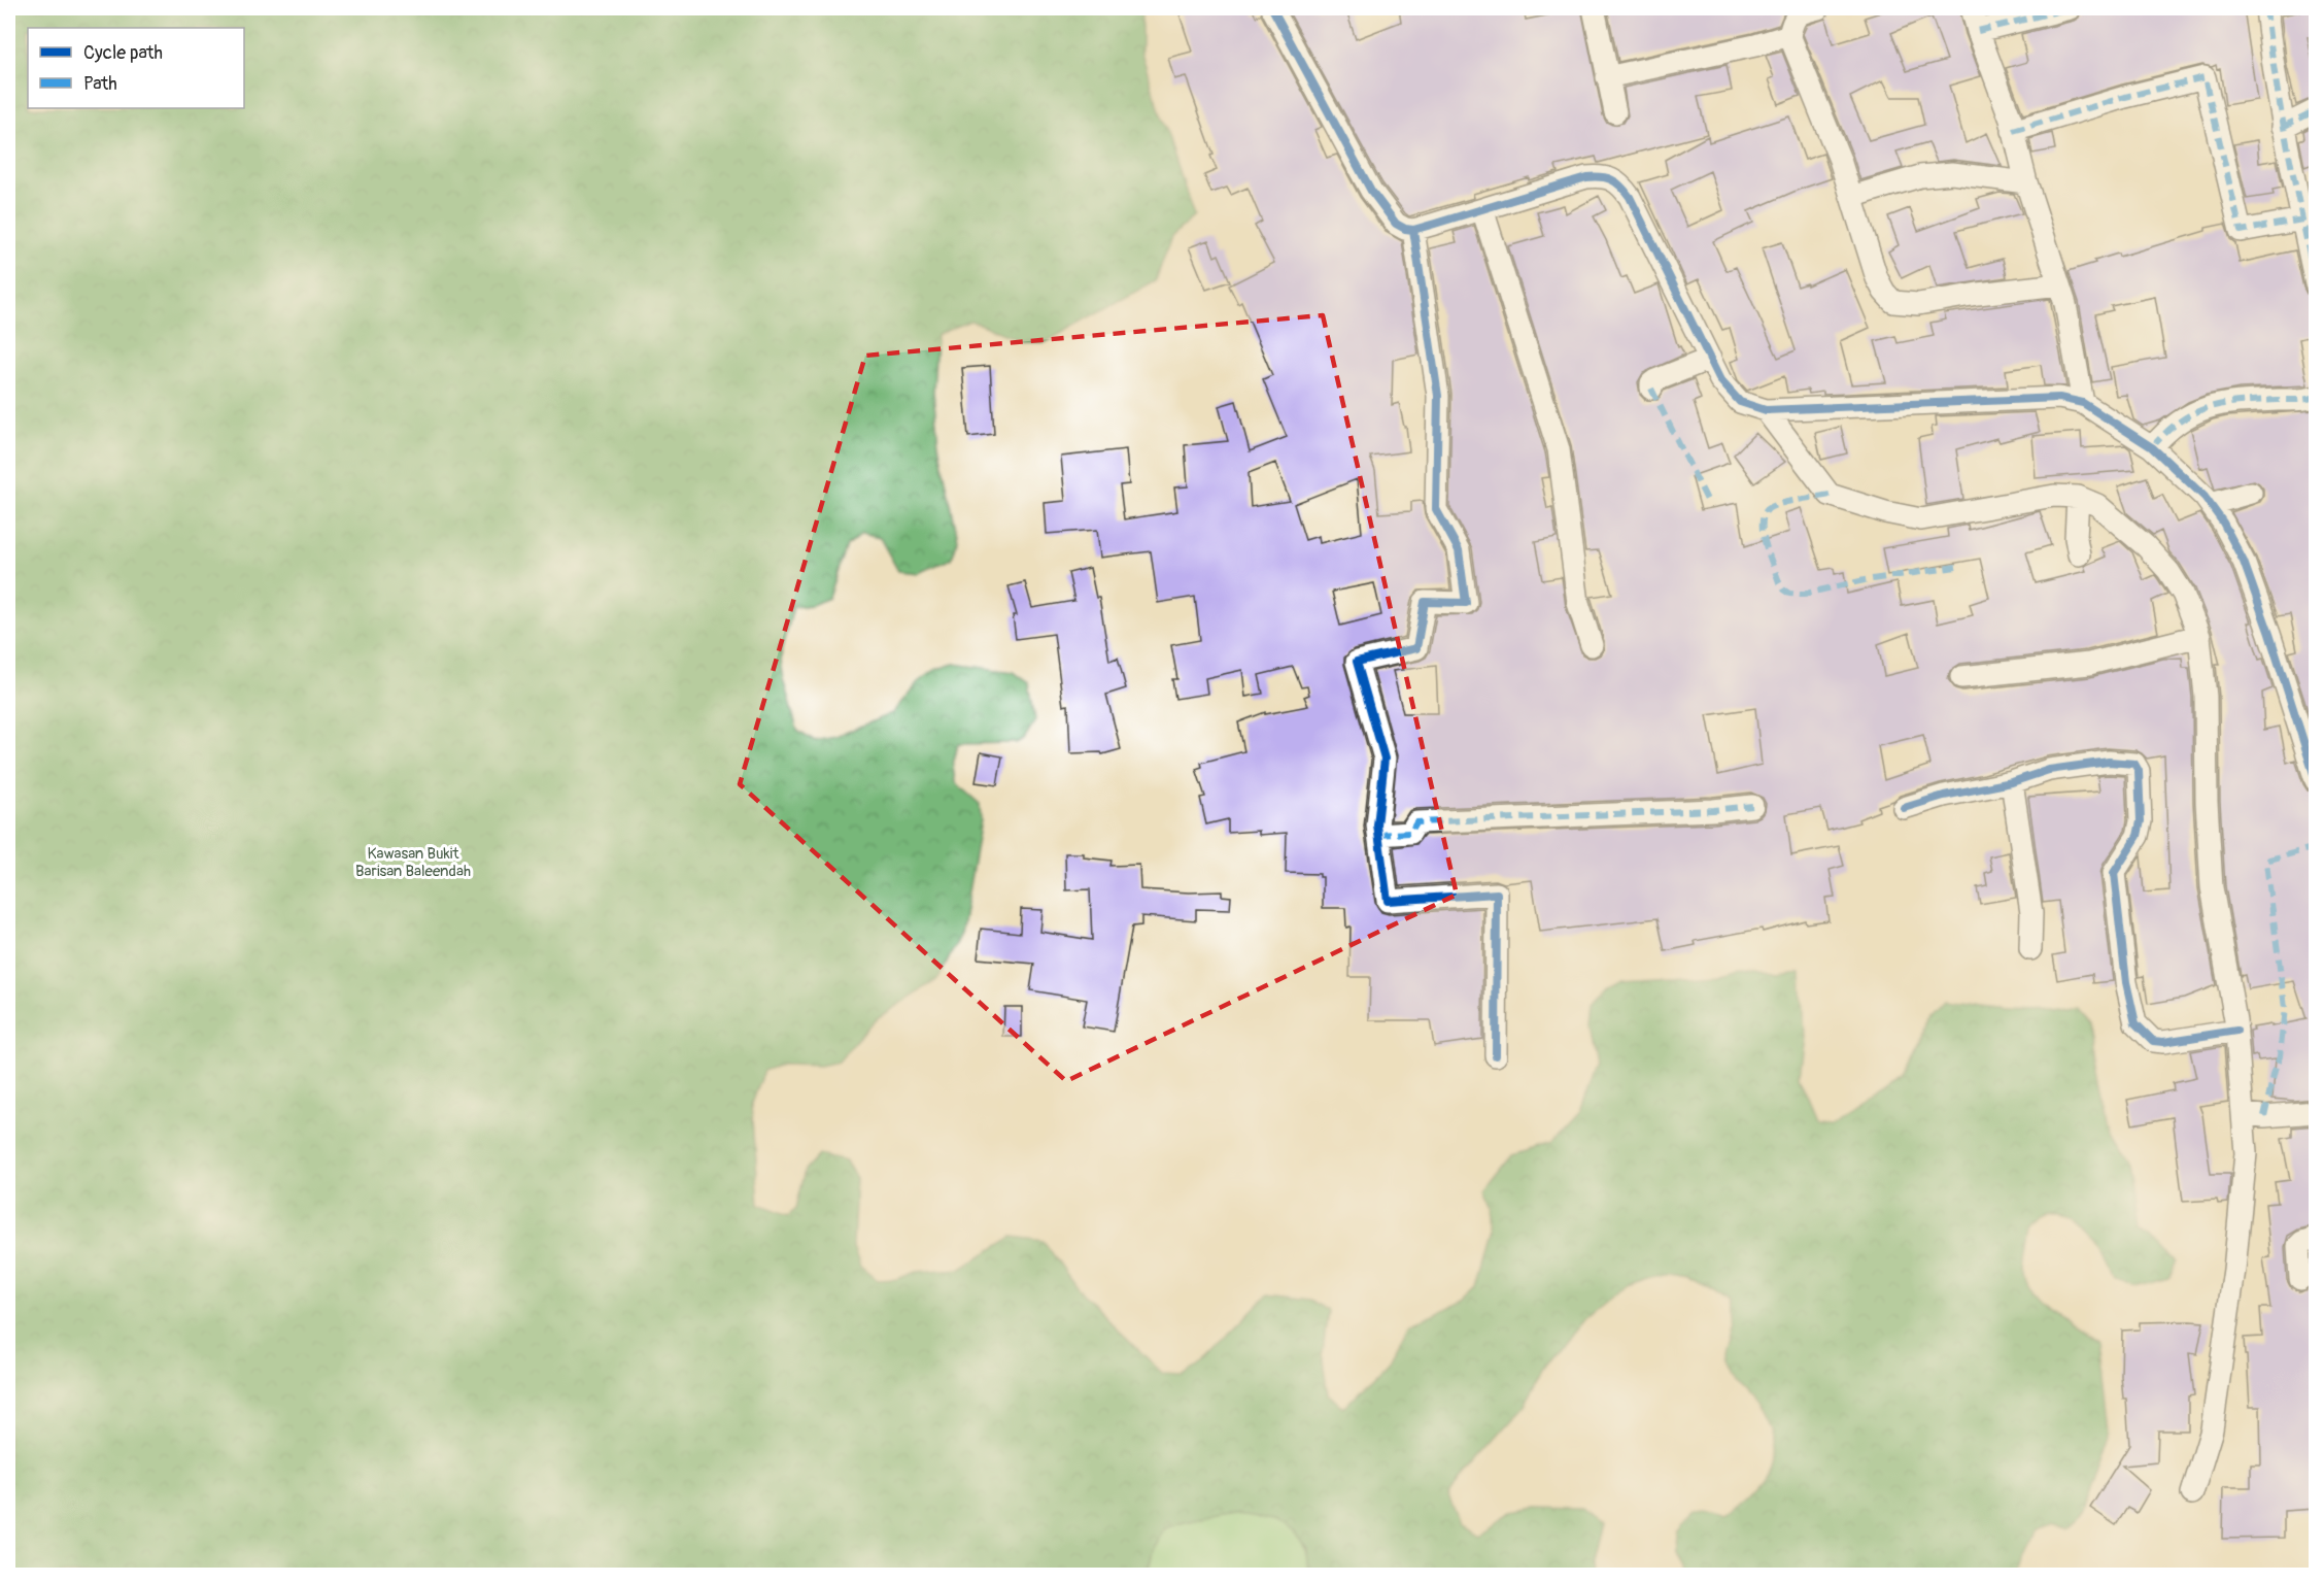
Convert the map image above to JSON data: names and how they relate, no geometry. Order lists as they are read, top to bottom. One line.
{"parks":["Kawasan Bukit Barisan Baleendah"],"legend":["Cycle path","Path"]}
